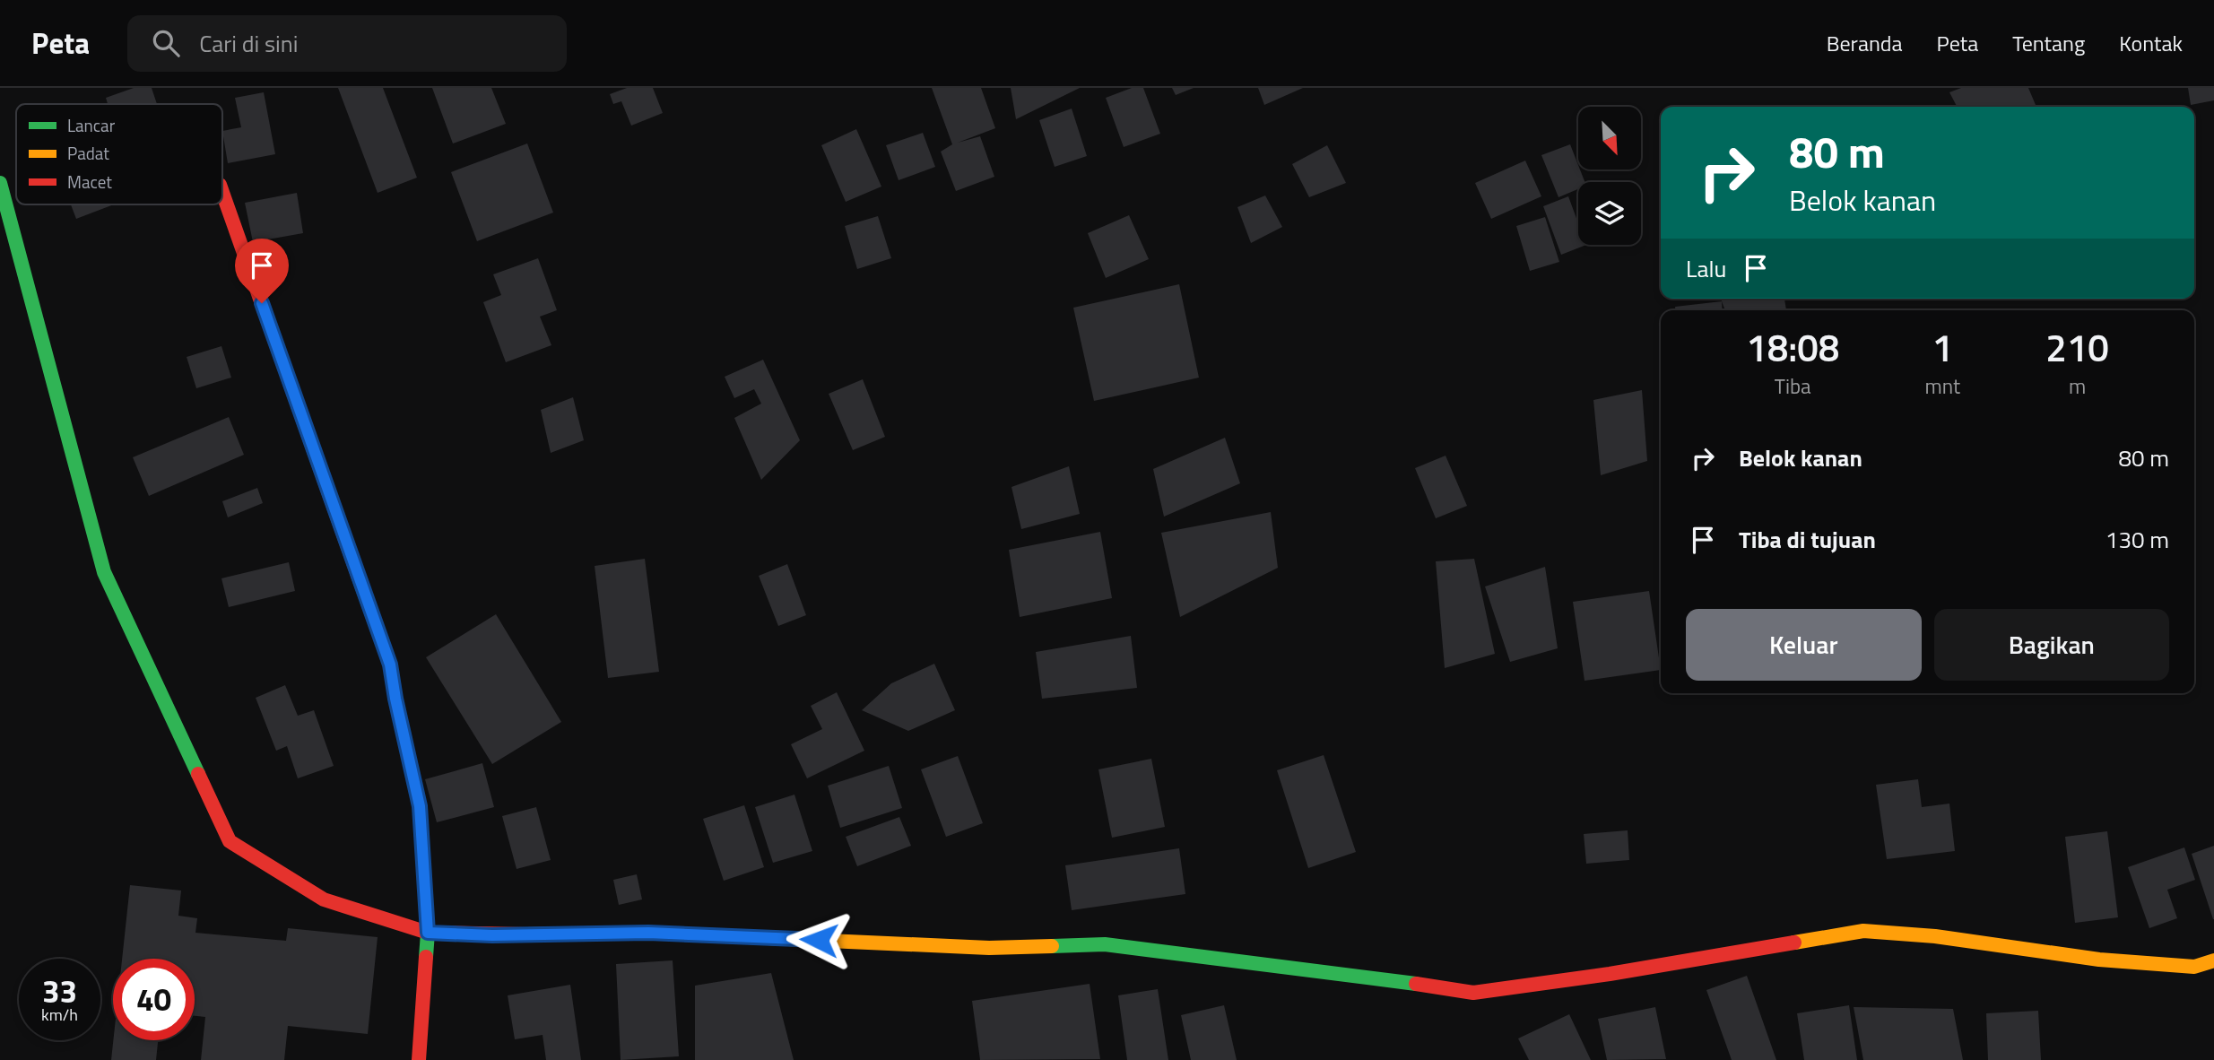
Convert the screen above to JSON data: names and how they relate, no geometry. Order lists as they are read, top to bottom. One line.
{"legend":["Lancar","Padat","Macet"],"north":"bottom right","page":{"header":"Peta","search":"Cari di sini","nav":["Beranda","Peta","Tentang","Kontak"],"turn":["80 m","Belok kanan"],"then":"Lalu","eta":["18:08","Tiba","1","mnt","210","m"],"list":[{"name":"Belok kanan","value":"80 m"},{"name":"Tiba di tujuan","value":"130 m"}],"buttons":["Keluar","Bagikan"],"speed":"33 km/h","limit":"40"}}
